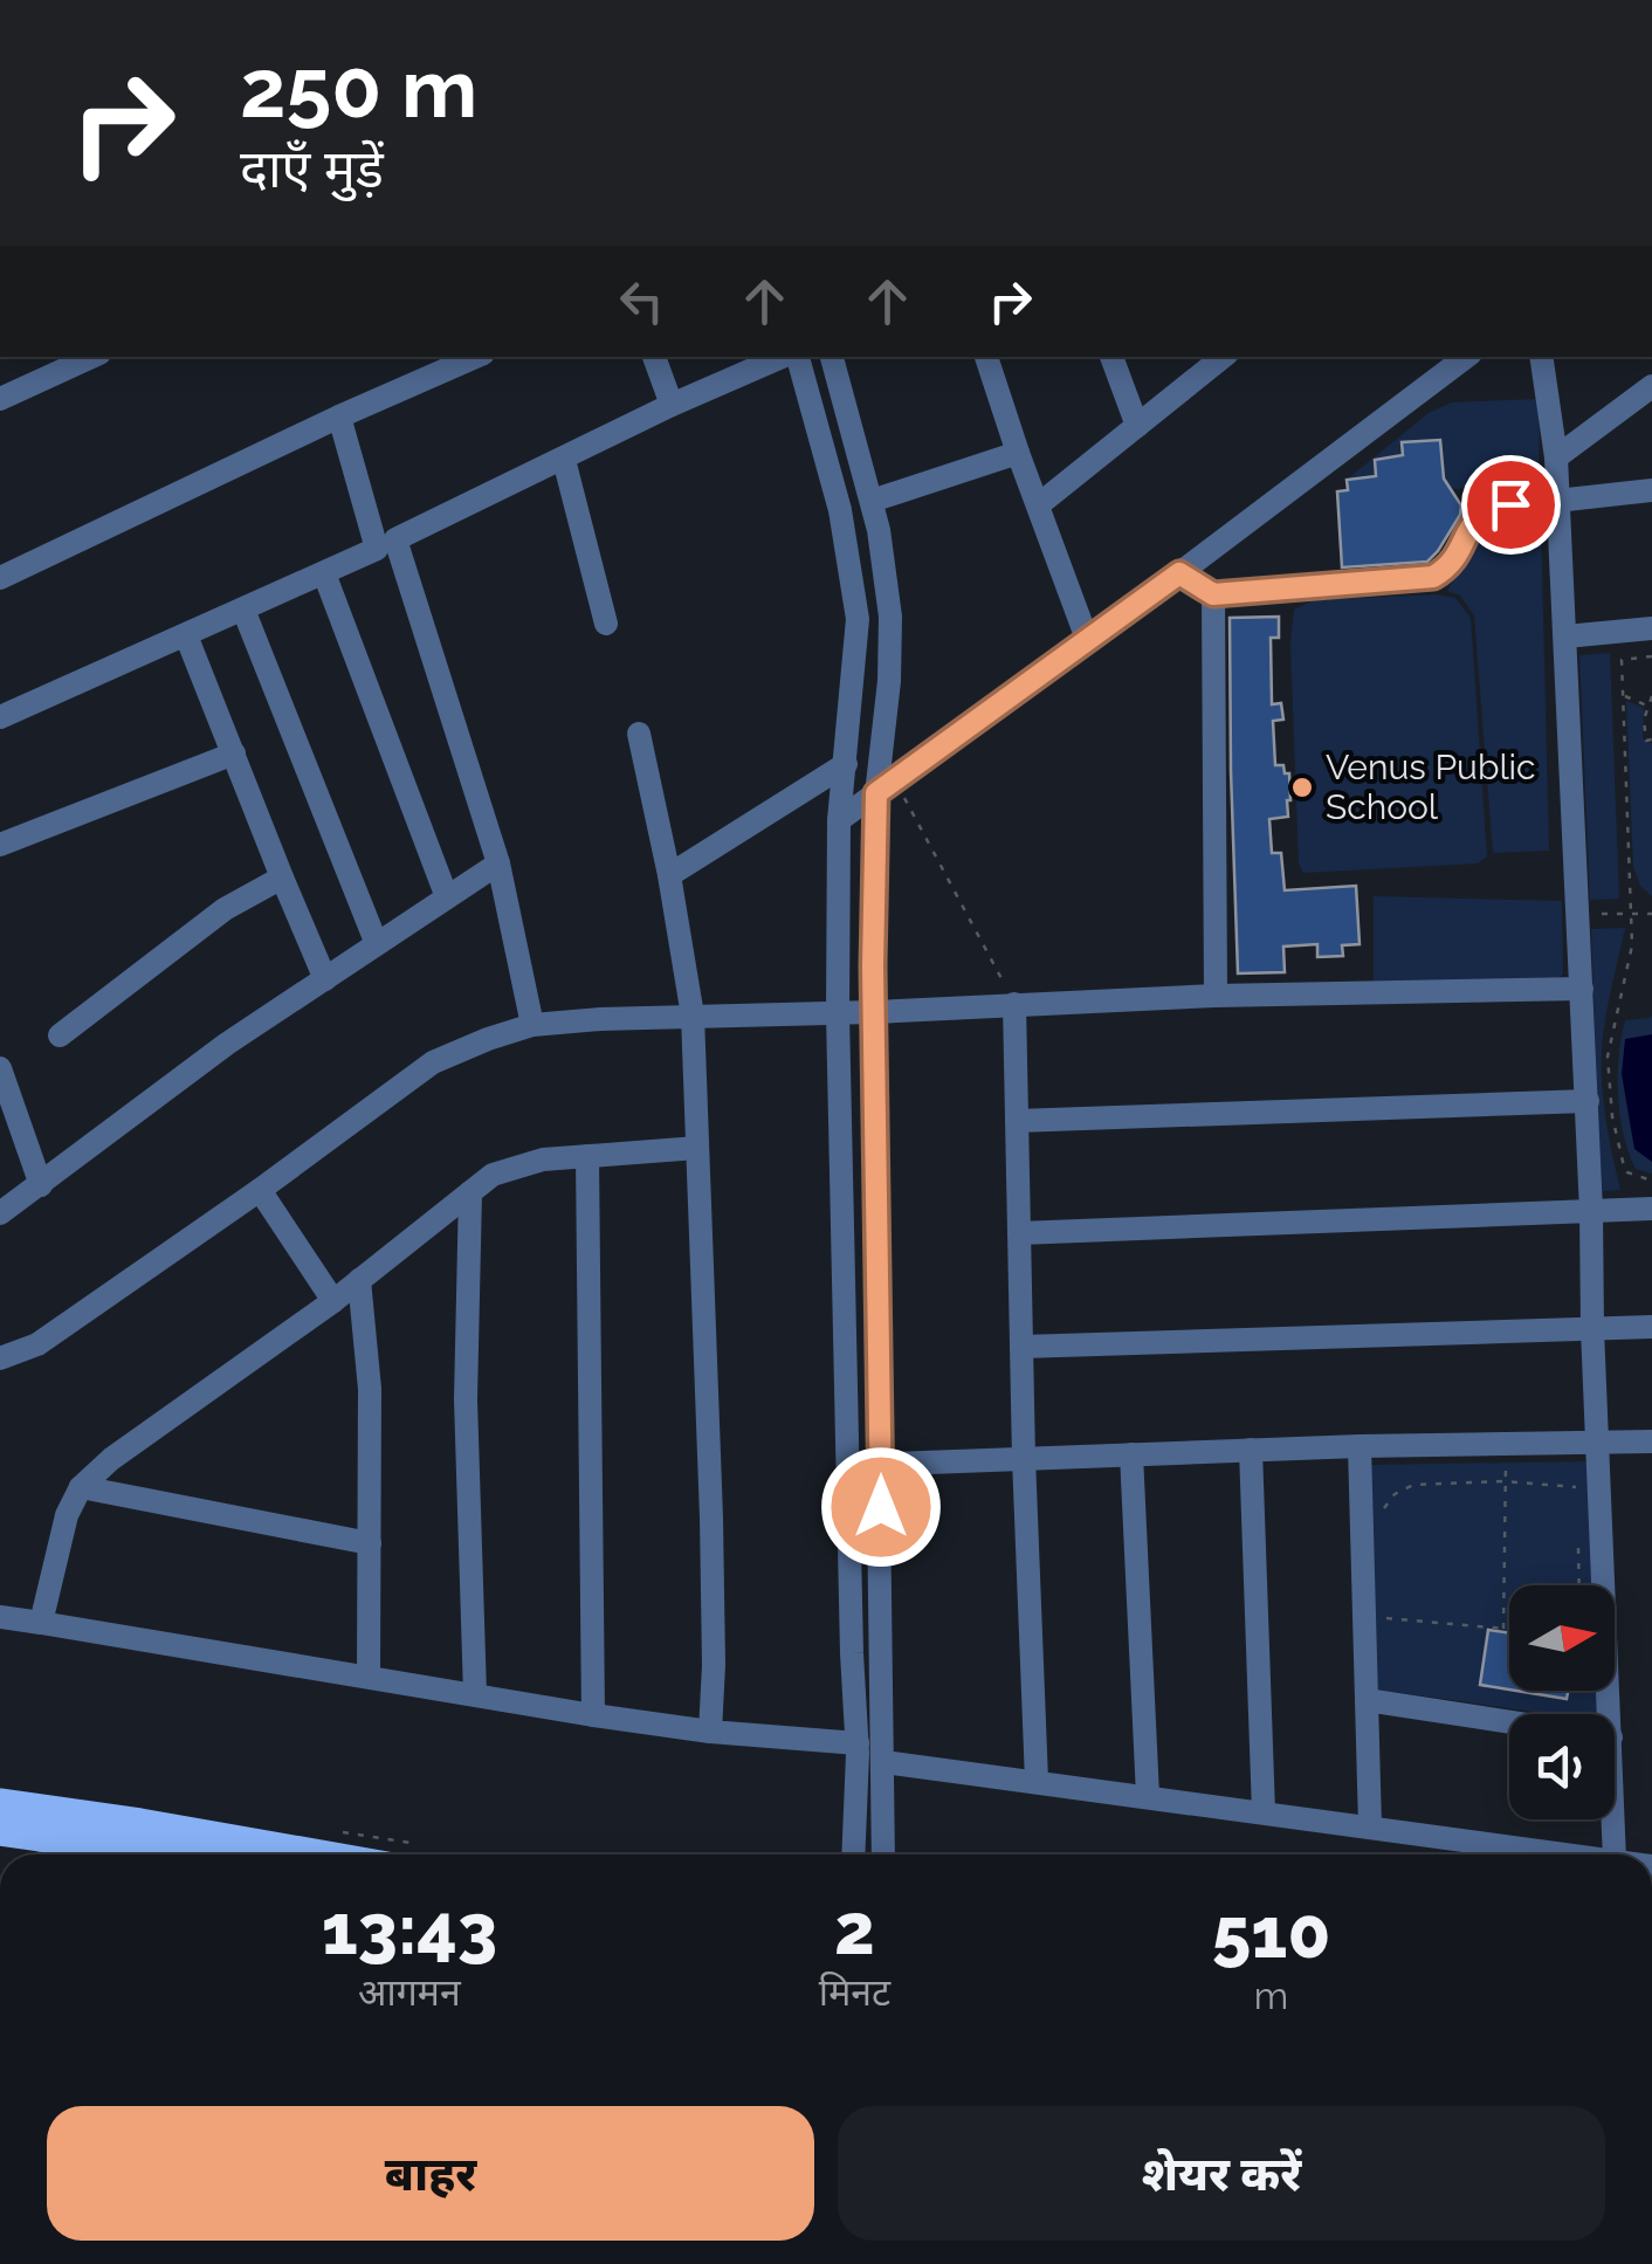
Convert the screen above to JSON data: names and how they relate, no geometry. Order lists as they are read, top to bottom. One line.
{"places":["Venus Public School"],"north":"right","page":{"turn":["250 m","दाएँ मुड़ें"],"eta":["13:43","आगमन","2","मिनट","510","m"],"buttons":["बाहर","शेयर करें"]}}
